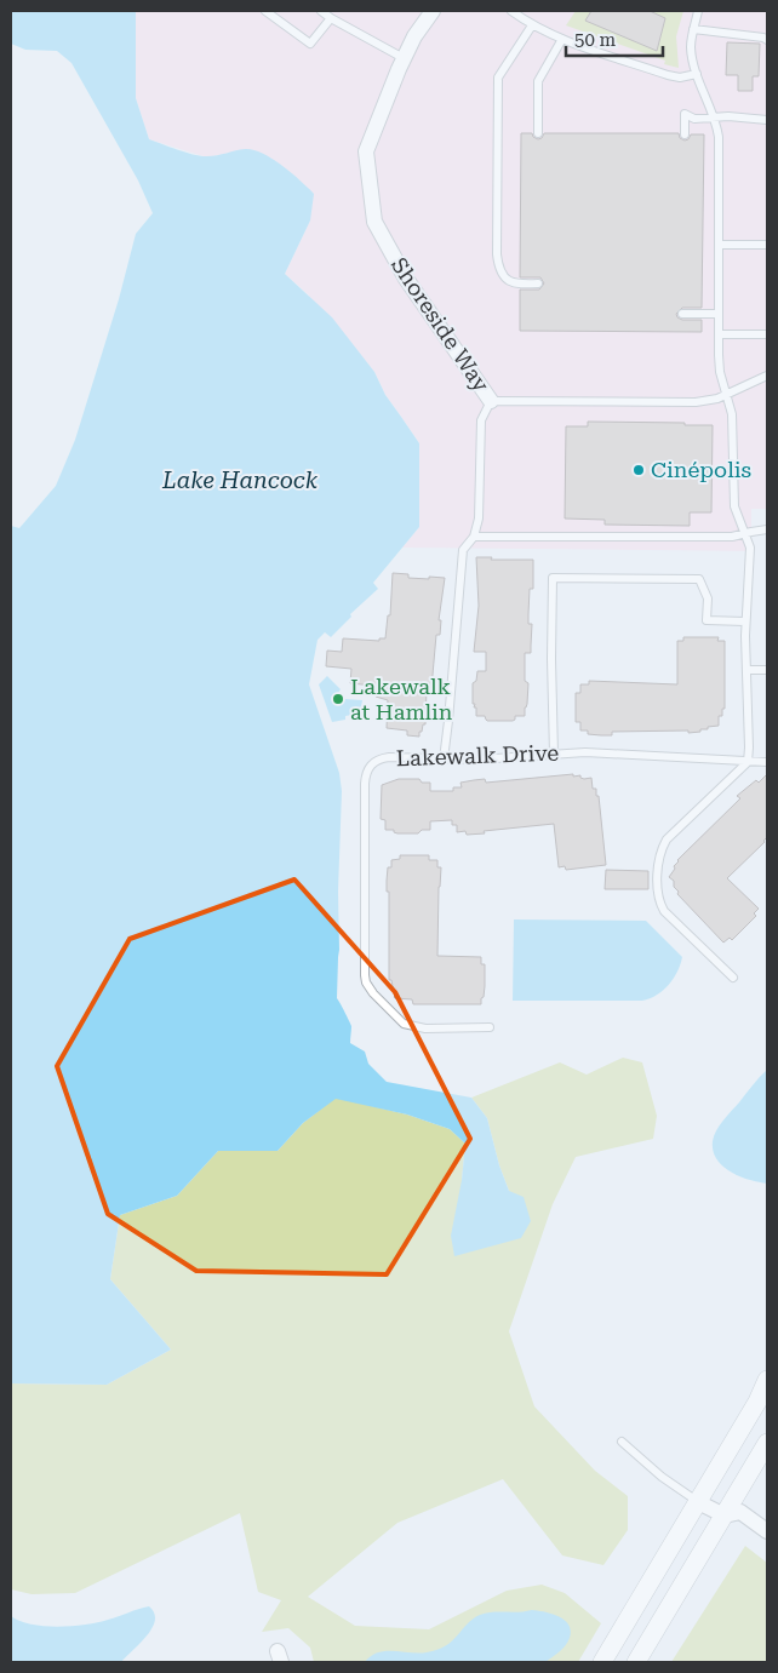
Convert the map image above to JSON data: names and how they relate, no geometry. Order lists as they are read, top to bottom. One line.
{"streets":{"street":["Shoreside Way"],"lane":["Lakewalk Drive"]},"crossings":[["Shoreside Way","Lakewalk Drive"]],"water":["Lake Hancock"],"places":["Cinépolis","Lakewalk at Hamlin"],"scale_bar":"50 m"}
